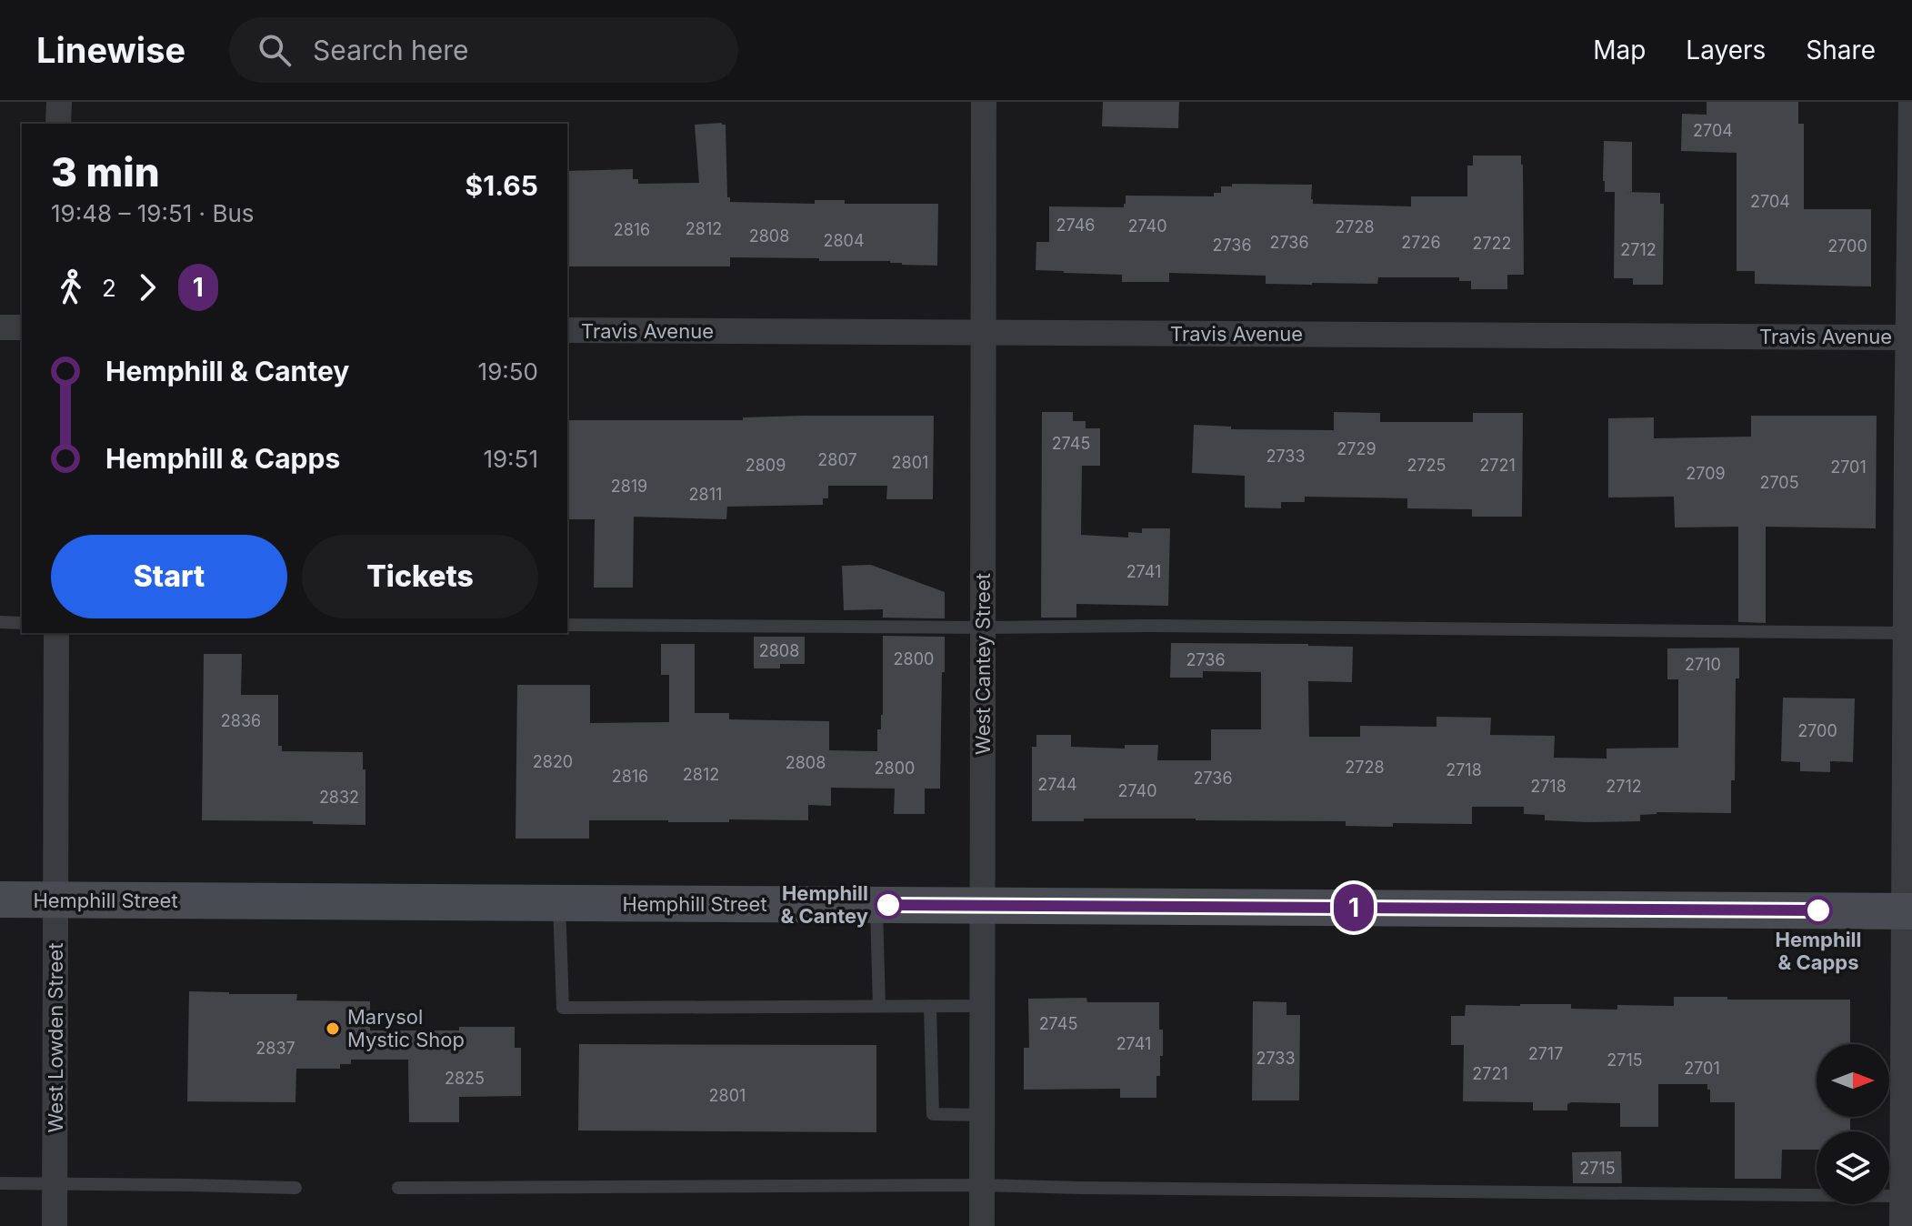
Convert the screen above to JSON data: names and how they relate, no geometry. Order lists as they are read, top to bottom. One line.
{"streets":{"main road":["Hemphill Street"],"street":["Travis Avenue","West Cantey Street","West Lowden Street"]},"crossings":[["Travis Avenue","West Cantey Street"],["West Cantey Street","Hemphill Street"],["Hemphill Street","West Lowden Street"]],"places":["Hemphill & Cantey","Hemphill & Capps","Marysol Mystic Shop"],"lines":["bus line 1"],"house_numbers":["2704","2704","2746","2740","2728","2812","2816","2808","2804","2736","2726","2722","2736","2700","2712","2745","2729","2733","2807","2801","2809","2725","2721","2701","2709","2705","2819","2811","2741","2808","2800","2736","2710","2836","2700","2820","2808","2728","2800","2718","2812","2816","2736","2744","2718","2712","2740","2832","2745","2741","2837","2717","2733","2715","2701","2721","2825","2801","2715"],"north":"right","page":{"header":"Linewise","search":"Search here","nav":["Map","Layers","Share"],"on_map":"1","heading":["3 min","19:48 – 19:51 · Bus","$1.65"],"legs":["2","1"],"list":[{"name":"Hemphill & Cantey","value":"19:50"},{"name":"Hemphill & Capps","value":"19:51"}],"buttons":["Start","Tickets"]}}
